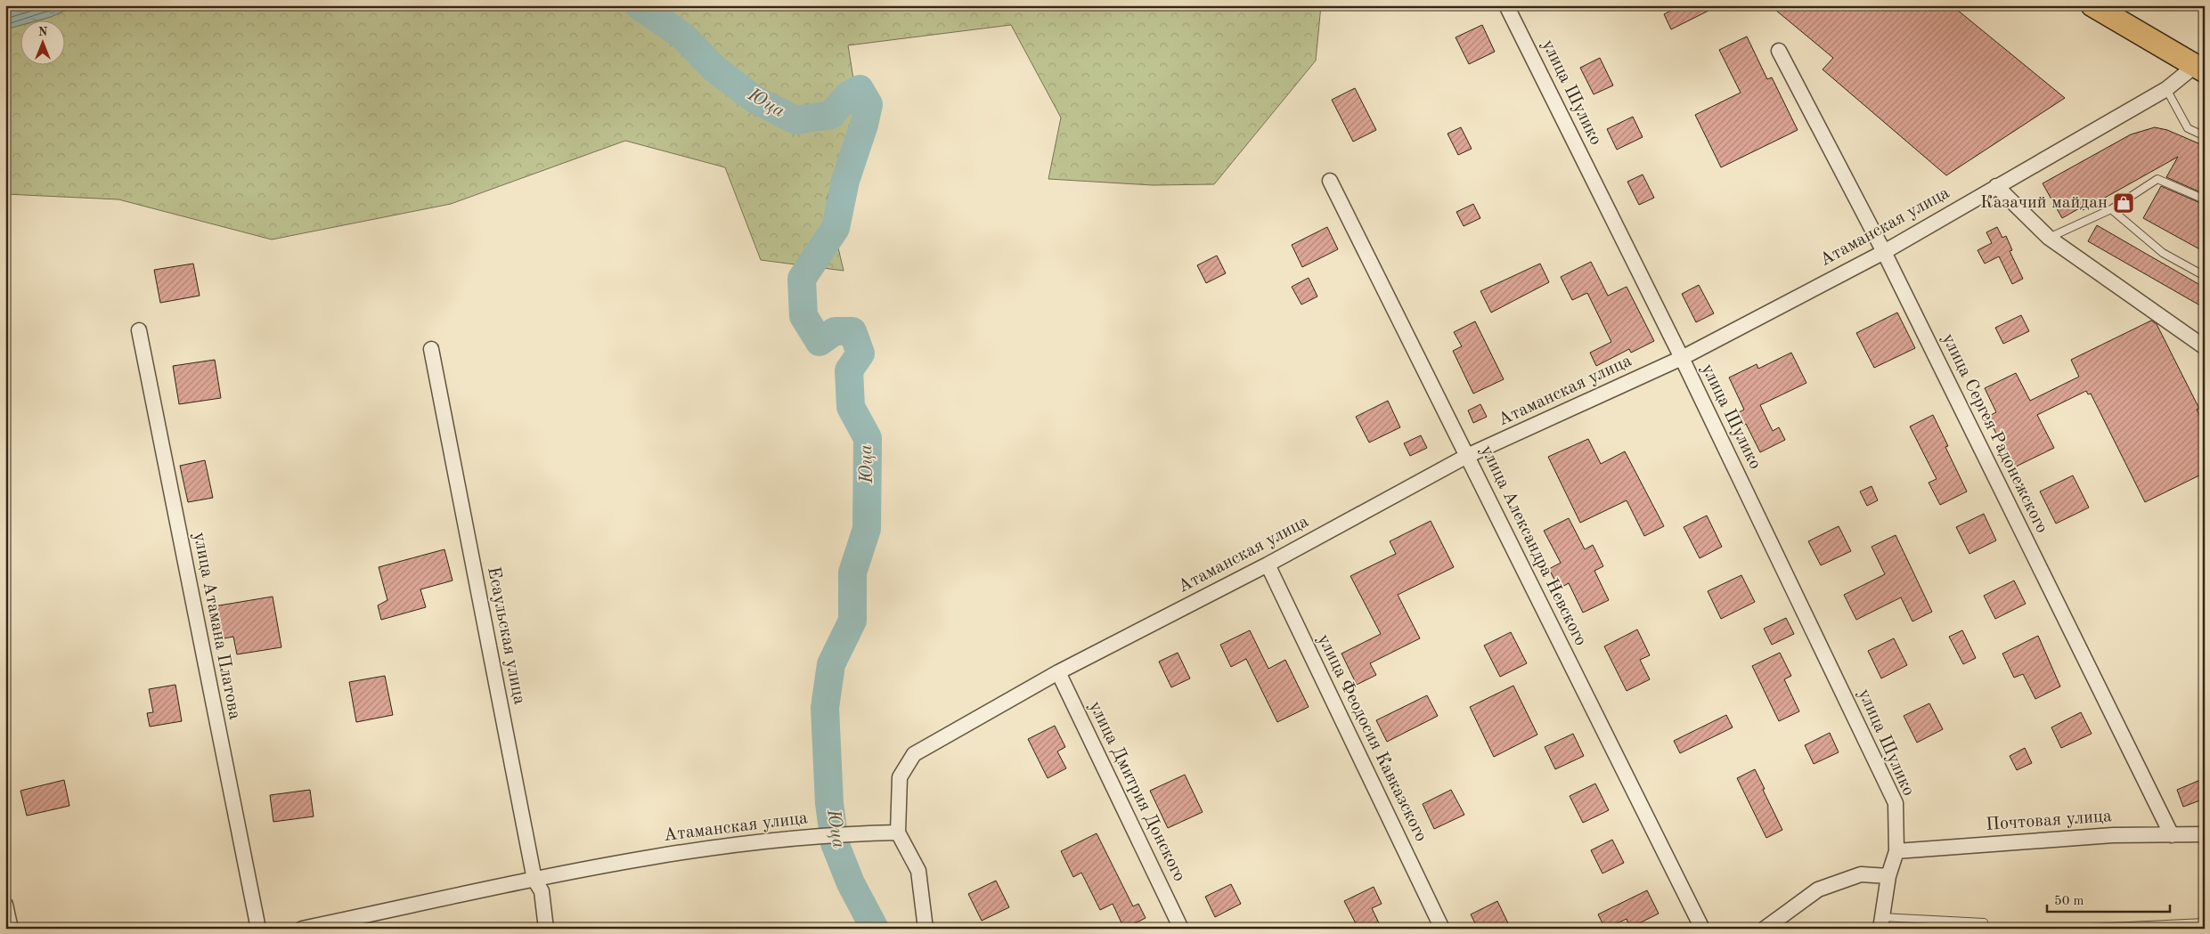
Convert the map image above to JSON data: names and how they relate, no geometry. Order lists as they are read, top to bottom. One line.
{"streets":{"street":["улица Шулико","Атаманская улица","улица Сергея Радонежского","улица Александра Невского","улица Атамана Платова","Есаульская улица","улица Феодосия Кавказского","улица Дмитрия Донского","Почтовая улица"]},"crossings":[["улица Шулико","Атаманская улица"],["улица Шулико","Почтовая улица"],["Атаманская улица","улица Сергея Радонежского"],["Атаманская улица","улица Александра Невского"],["Атаманская улица","Есаульская улица"],["Атаманская улица","улица Феодосия Кавказского"],["Атаманская улица","улица Дмитрия Донского"],["улица Сергея Радонежского","Почтовая улица"]],"water":["Юца"],"places":{"shop":["Казачий майдан"]},"scale_bar":"50 m","north":"top"}
